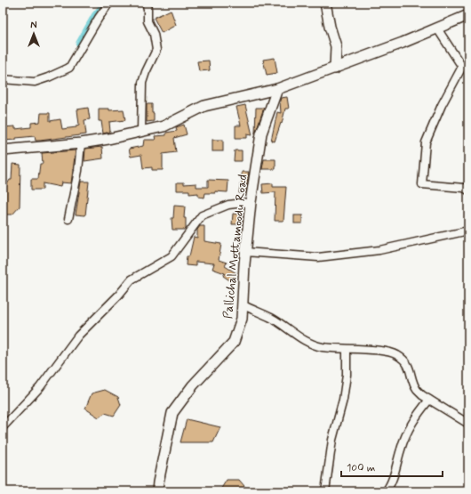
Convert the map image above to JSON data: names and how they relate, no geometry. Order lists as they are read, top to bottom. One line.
{"streets":{"street":["Pallichal Mottamoodu Road"]},"scale_bar":"100 m","north":"top"}
